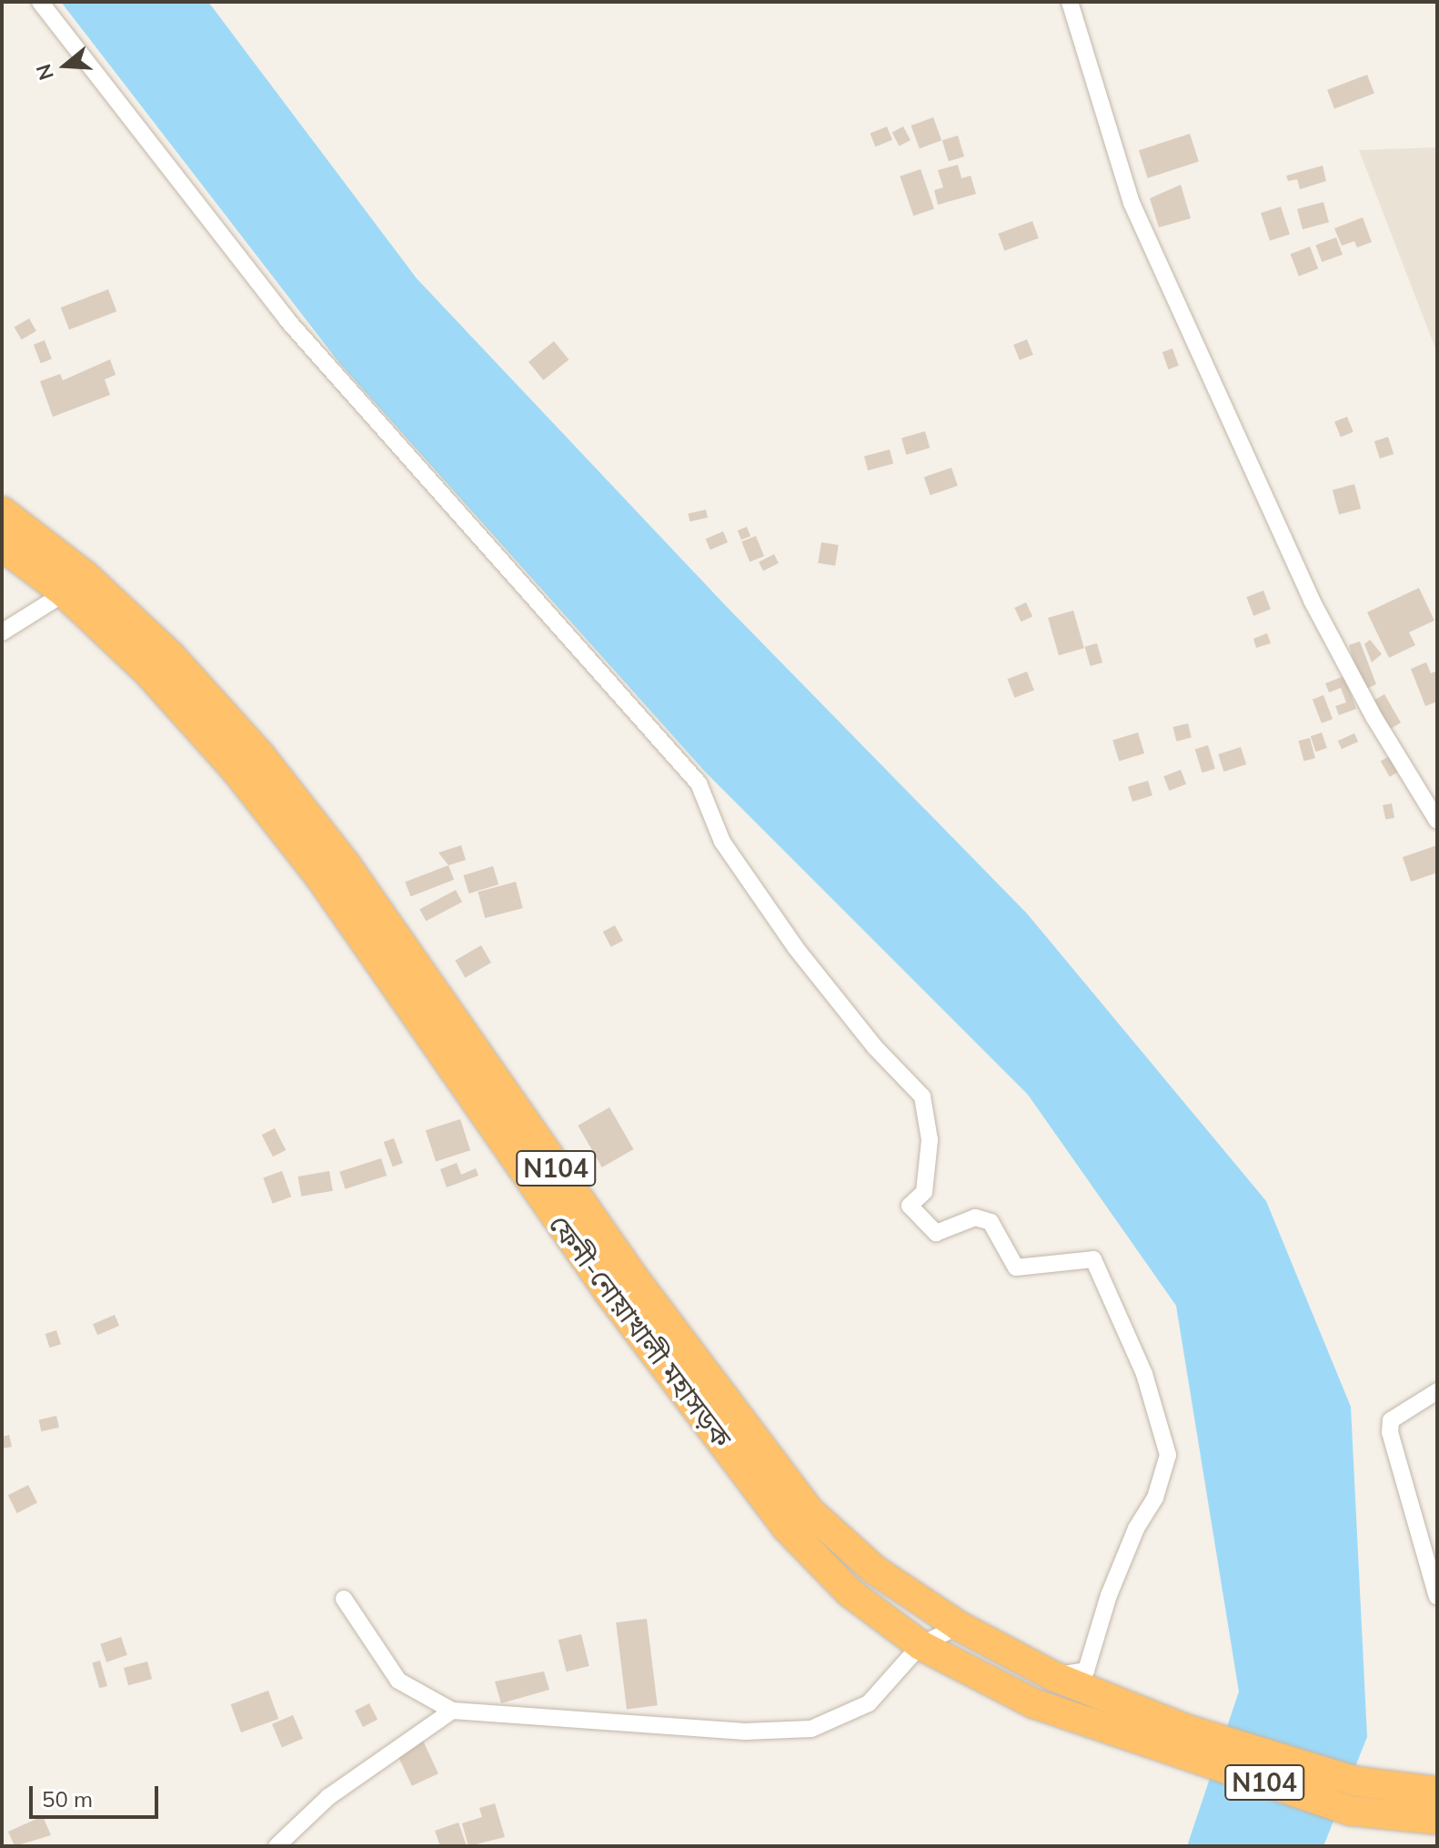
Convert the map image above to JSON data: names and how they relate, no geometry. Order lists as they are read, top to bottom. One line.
{"streets":{"highway":["N104","ফেনী-নোয়াখালী মহাসড়ক"]},"scale_bar":"50 m","north":"left"}
